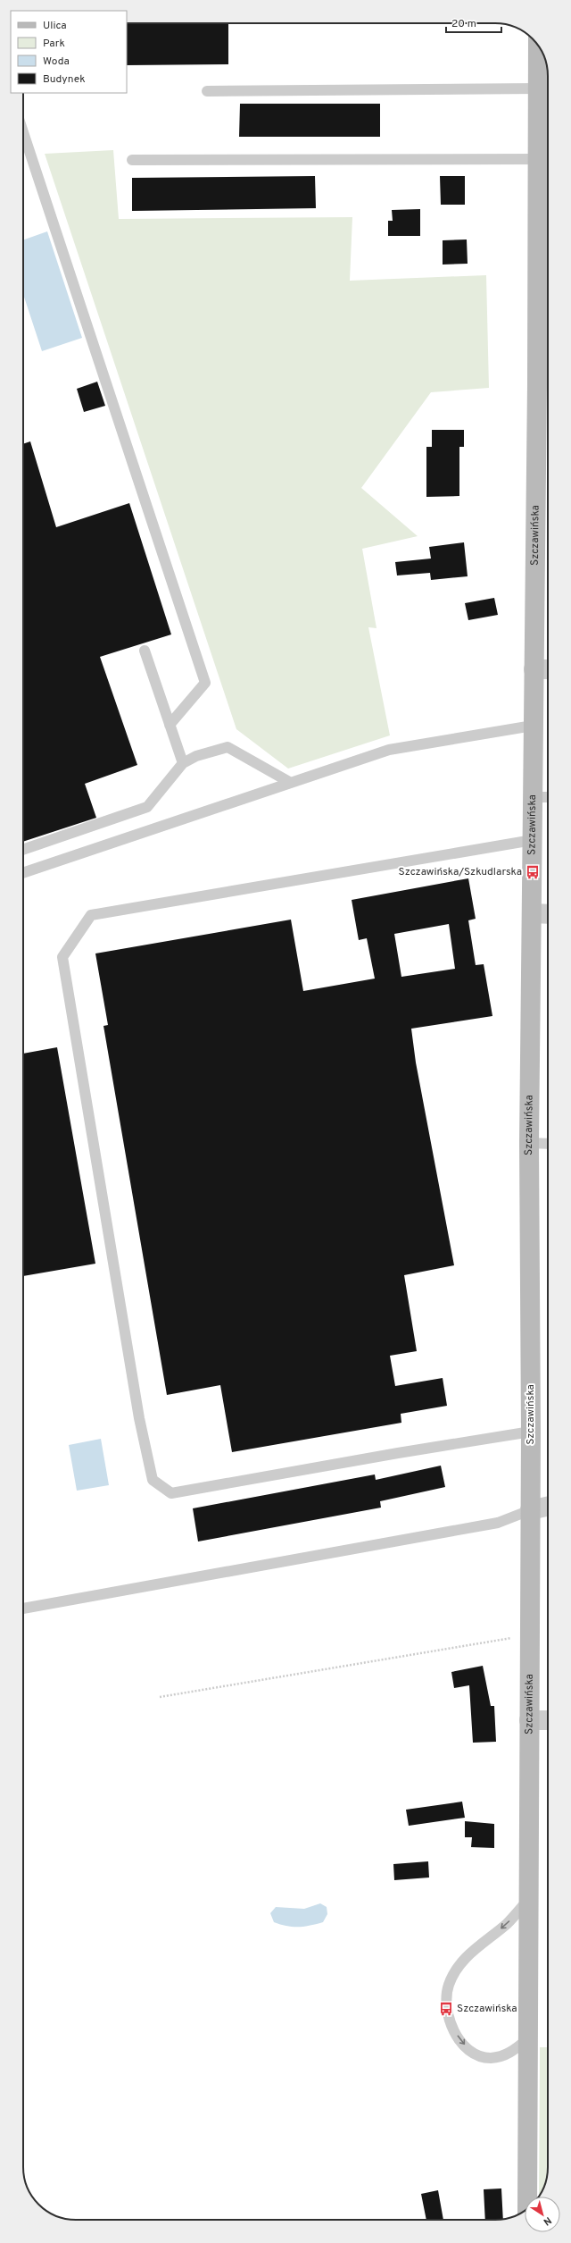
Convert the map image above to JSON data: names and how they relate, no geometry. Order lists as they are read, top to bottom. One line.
{"streets":{"street":["Szczawińska"]},"places":{"bus stop":["Szczawińska/Szkudlarska","Szczawińska"]},"legend":["Ulica","Park","Woda","Budynek"],"scale_bar":"20 m","north":"bottom right"}
